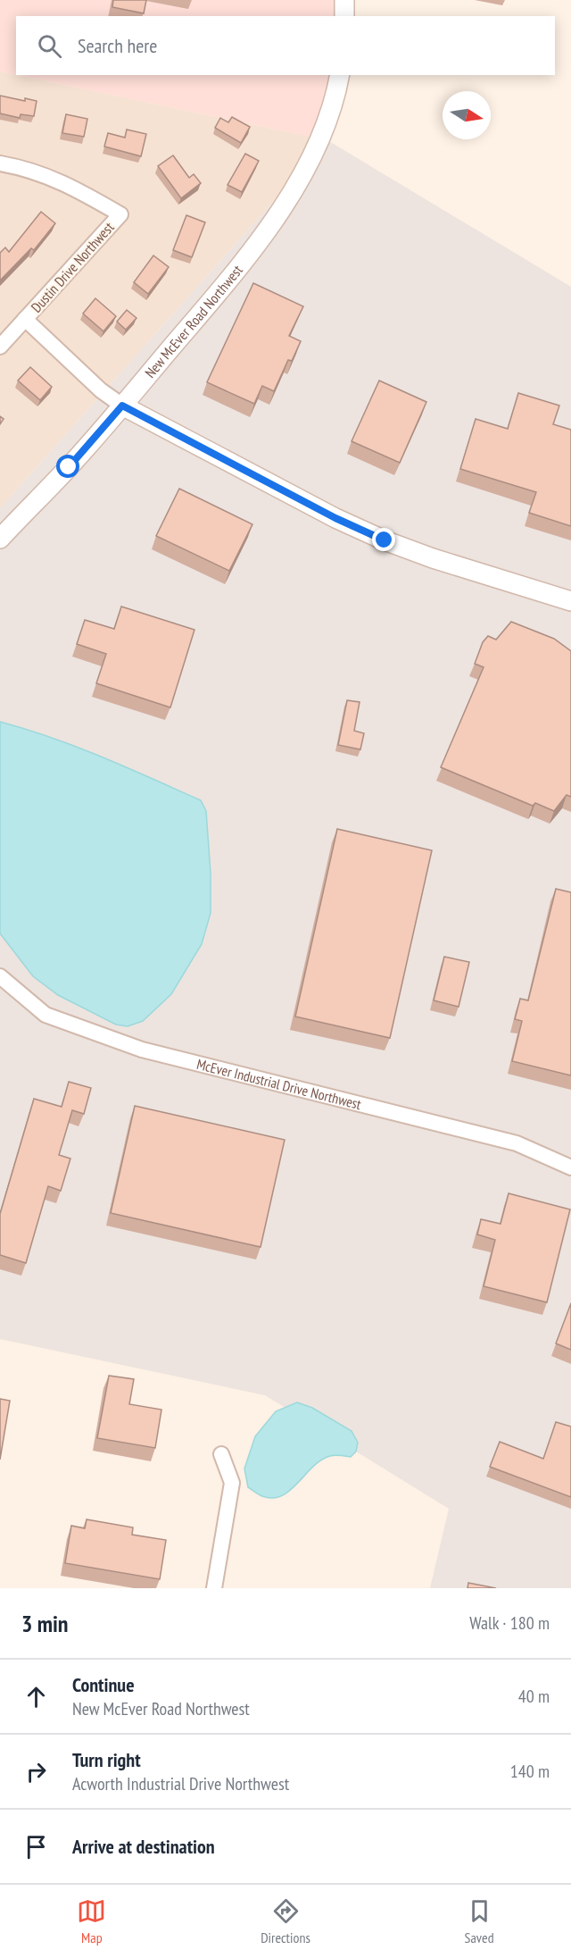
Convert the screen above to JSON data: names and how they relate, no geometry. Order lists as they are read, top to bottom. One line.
{"streets":{"street":["Dustin Drive Northwest","New McEver Road Northwest","McEver Industrial Drive Northwest"]},"north":"right","page":{"search":"Search here","heading":["3 min","Walk · 180 m"],"list":[["Continue","New McEver Road Northwest","40 m"],["Turn right","Acworth Industrial Drive Northwest","140 m"],"Arrive at destination"],"nav":["Map","Directions","Saved"]}}
